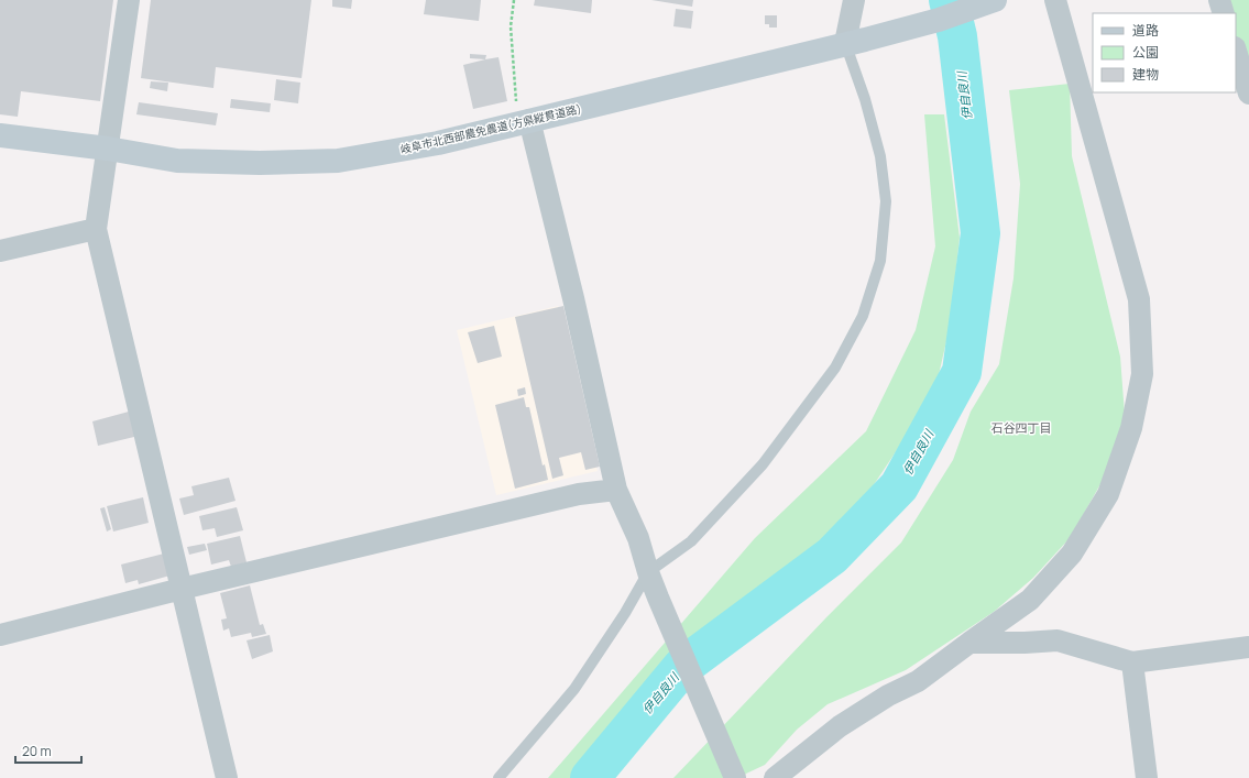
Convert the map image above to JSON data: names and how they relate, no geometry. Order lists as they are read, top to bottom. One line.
{"streets":{"street":["岐阜市北西部農免農道(方県縦貫道路)"]},"districts":["石谷四丁目"],"water":["伊自良川"],"legend":["道路","公園","建物"],"scale_bar":"20 m"}
